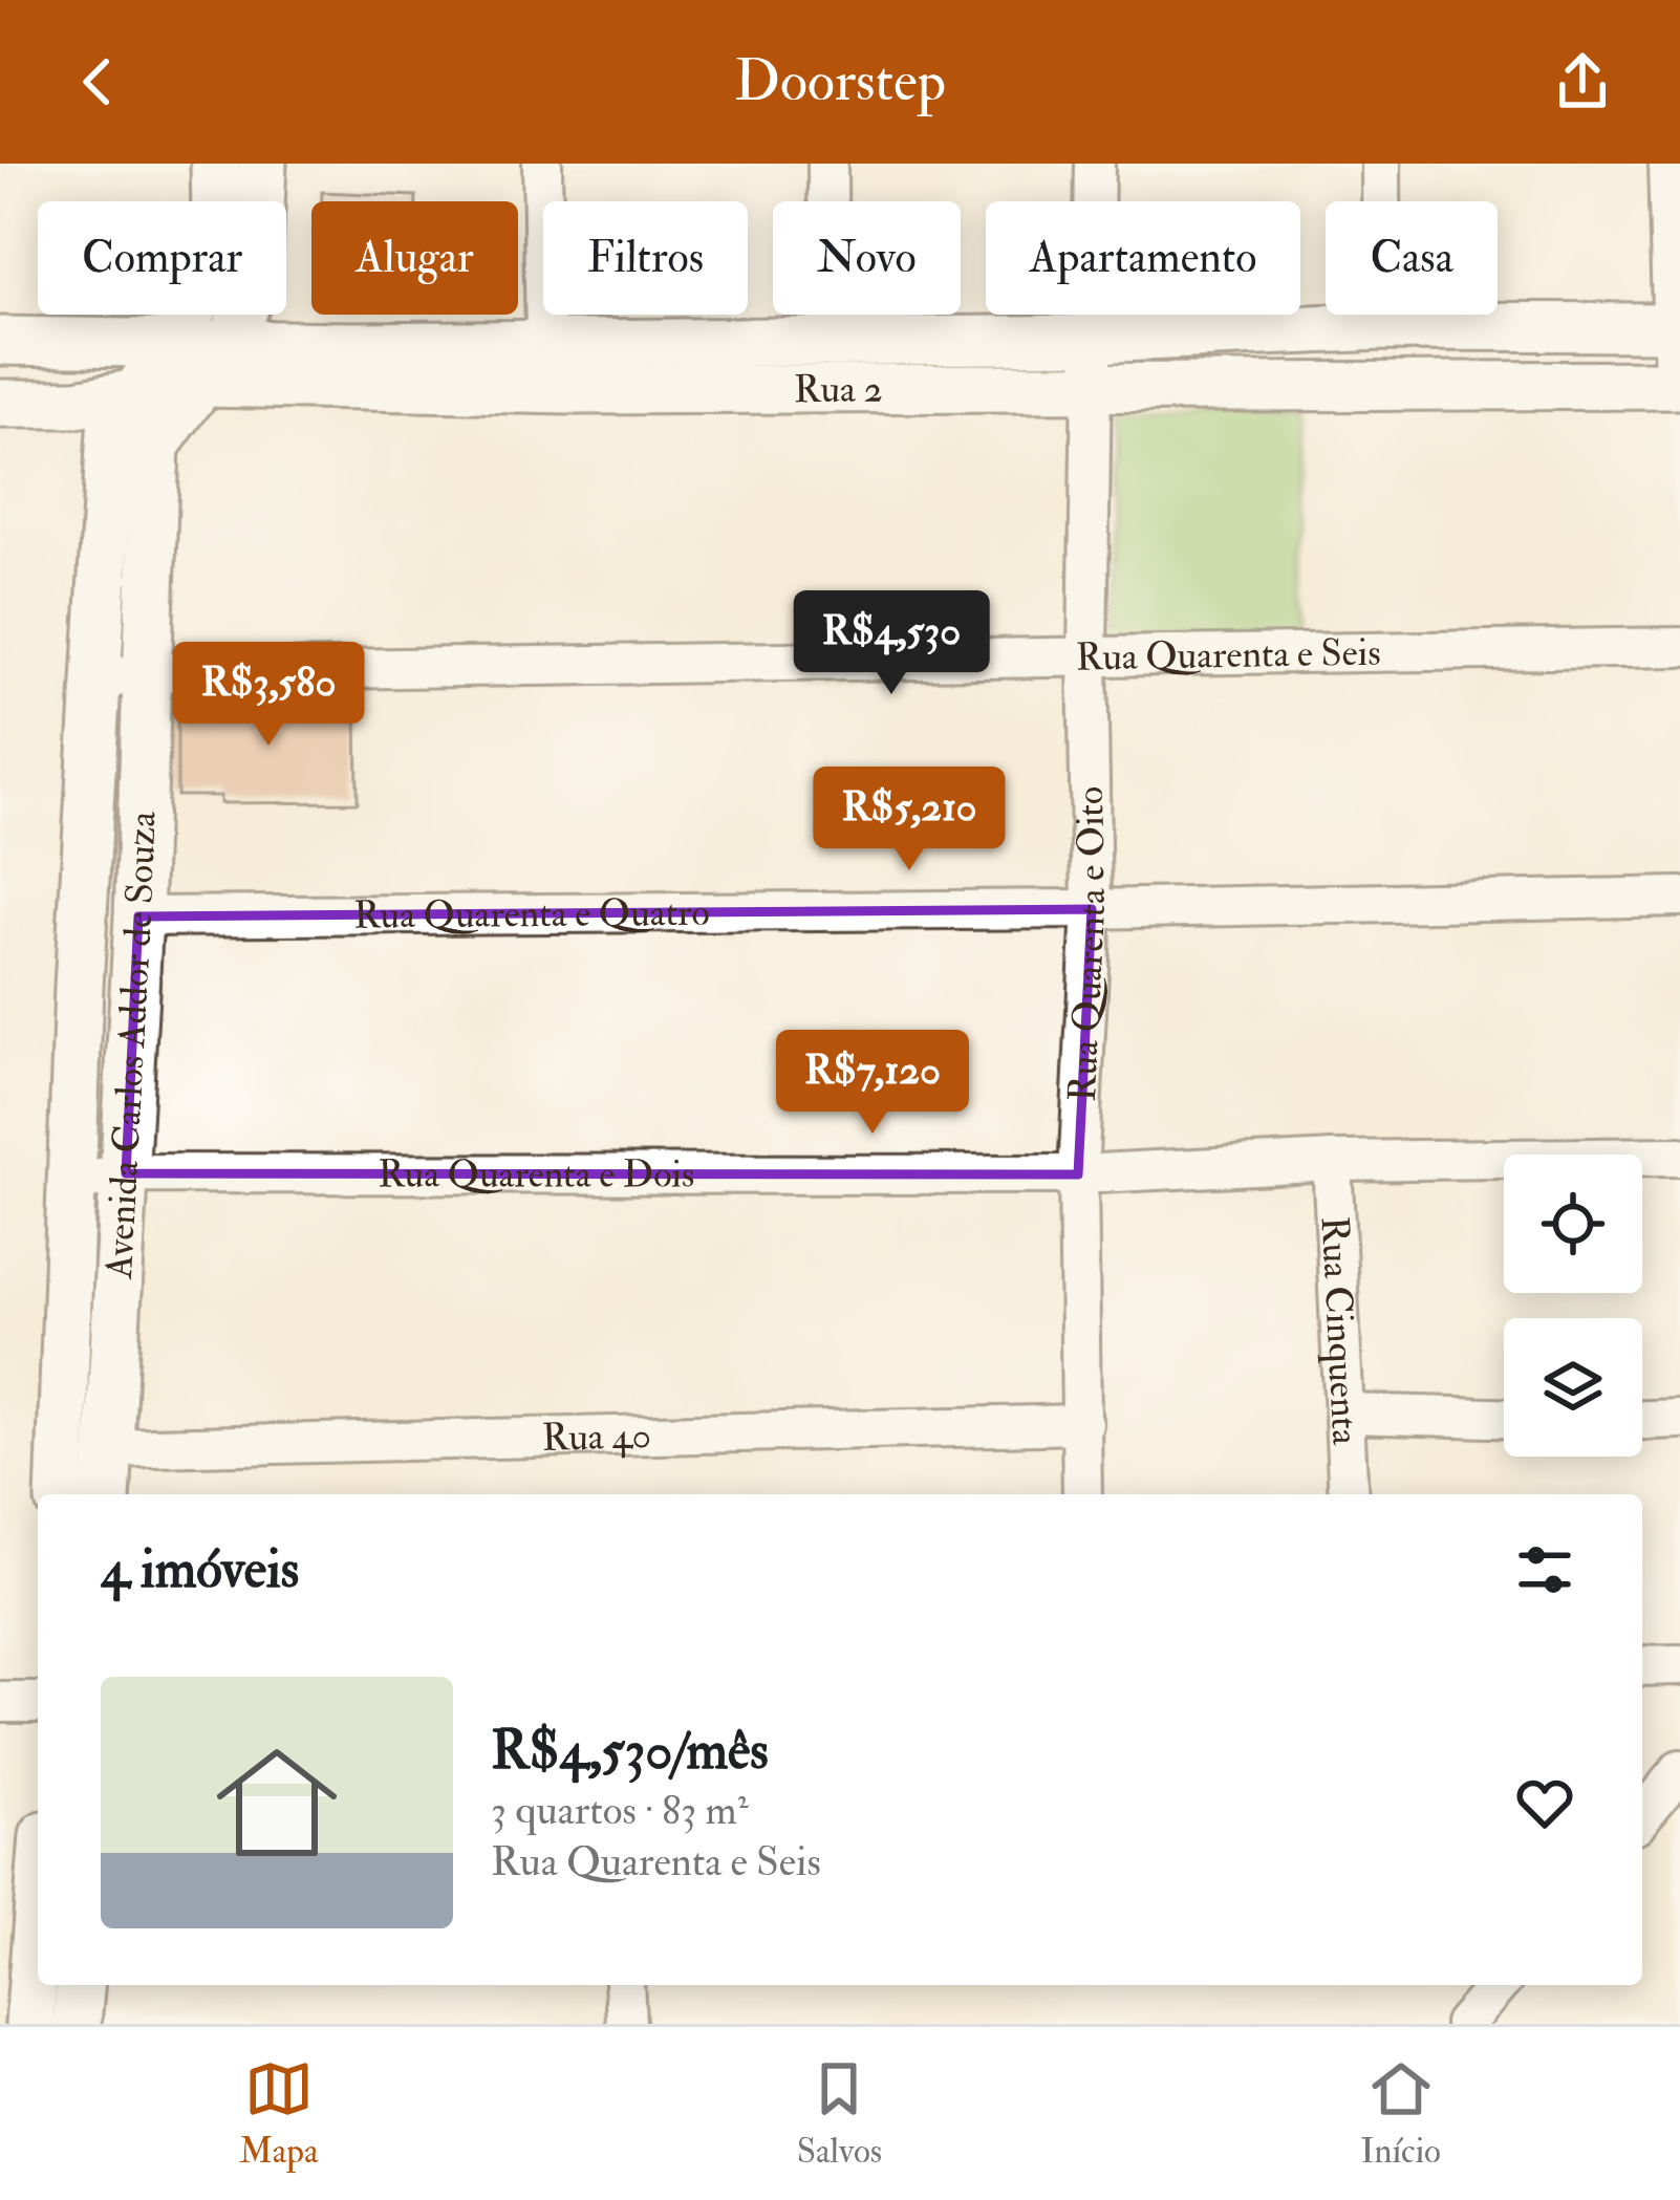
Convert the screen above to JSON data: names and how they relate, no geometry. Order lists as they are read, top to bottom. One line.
{"streets":{"street":["Rua 2","Rua Quarenta e Seis","Rua Quarenta e Quatro","Rua Quarenta e Oito","Avenida Carlos Addor de Souza","Rua Quarenta e Dois","Rua Cinquenta","Rua 40"]},"crossings":[["Rua 2","Rua Quarenta e Oito"],["Rua 2","Avenida Carlos Addor de Souza"],["Rua Quarenta e Seis","Rua Quarenta e Oito"],["Rua Quarenta e Seis","Avenida Carlos Addor de Souza"],["Rua Quarenta e Quatro","Rua Quarenta e Oito"],["Rua Quarenta e Quatro","Avenida Carlos Addor de Souza"],["Rua Quarenta e Oito","Rua Quarenta e Dois"],["Rua Quarenta e Oito","Rua 40"],["Avenida Carlos Addor de Souza","Rua Quarenta e Dois"],["Avenida Carlos Addor de Souza","Rua 40"],["Rua Quarenta e Dois","Rua Cinquenta"]],"page":{"header":"Doorstep","chip":["Comprar","Alugar","Filtros","Novo","Apartamento","Casa"],"price":["R$4,530","R$3,580","R$5,210","R$7,120"],"heading":"4 imóveis","list":[{"name":"R$4,530/mês","note":"3 quartos · 83 m² · Rua Quarenta e Seis"}],"tabs":["Mapa","Salvos","Início"]}}
